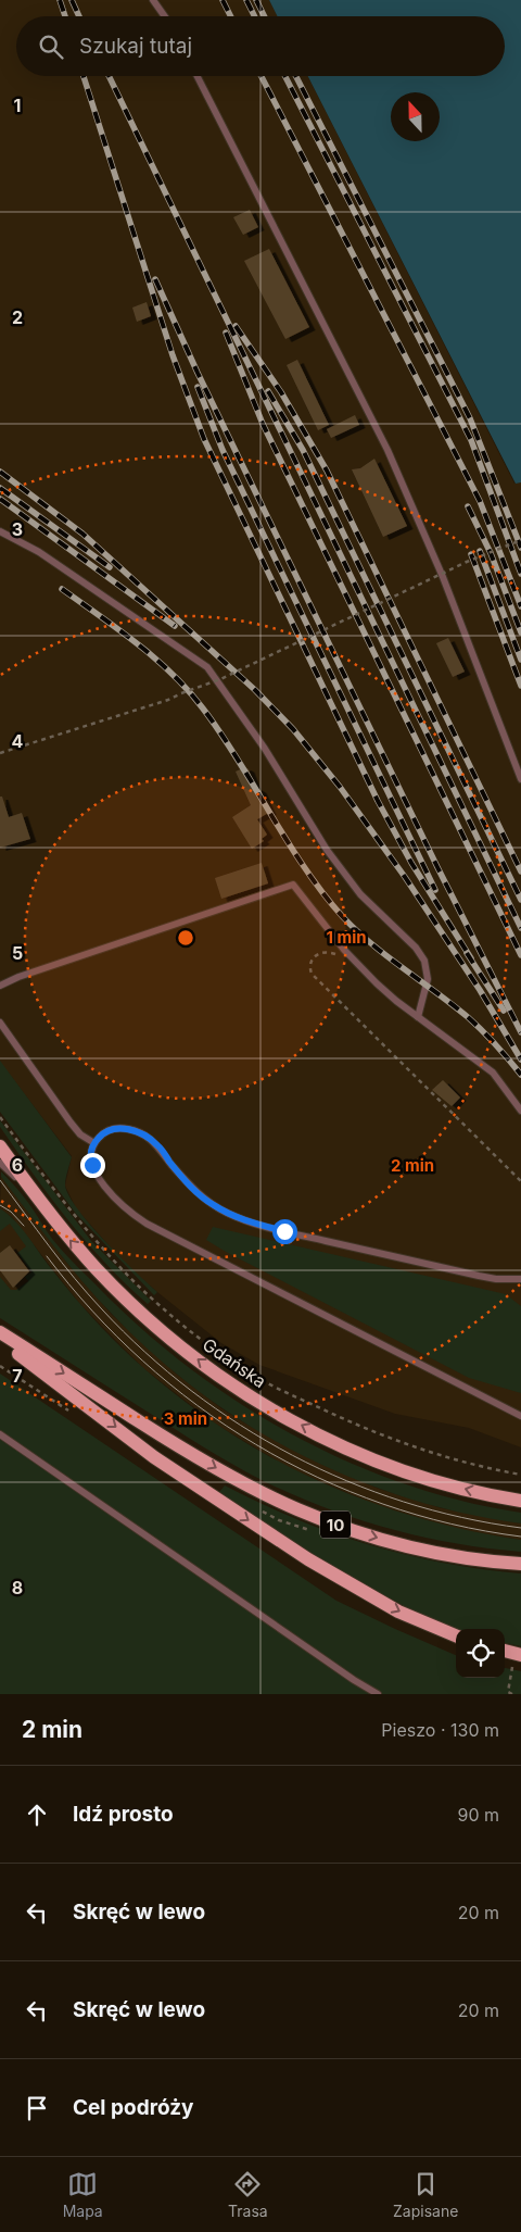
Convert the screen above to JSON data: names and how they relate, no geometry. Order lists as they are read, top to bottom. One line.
{"streets":{"main road":["Gdańska","10"]},"north":"top","page":{"search":"Szukaj tutaj","heading":["2 min","Pieszo · 130 m"],"list":[["Idź prosto","90 m"],["Skręć w lewo","20 m"],["Skręć w lewo","20 m"],"Cel podróży"],"nav":["Mapa","Trasa","Zapisane"]},"grid":{"rows":["1","2","3","4","5","6","7","8"]},"rings":["1 min","2 min","3 min"]}
